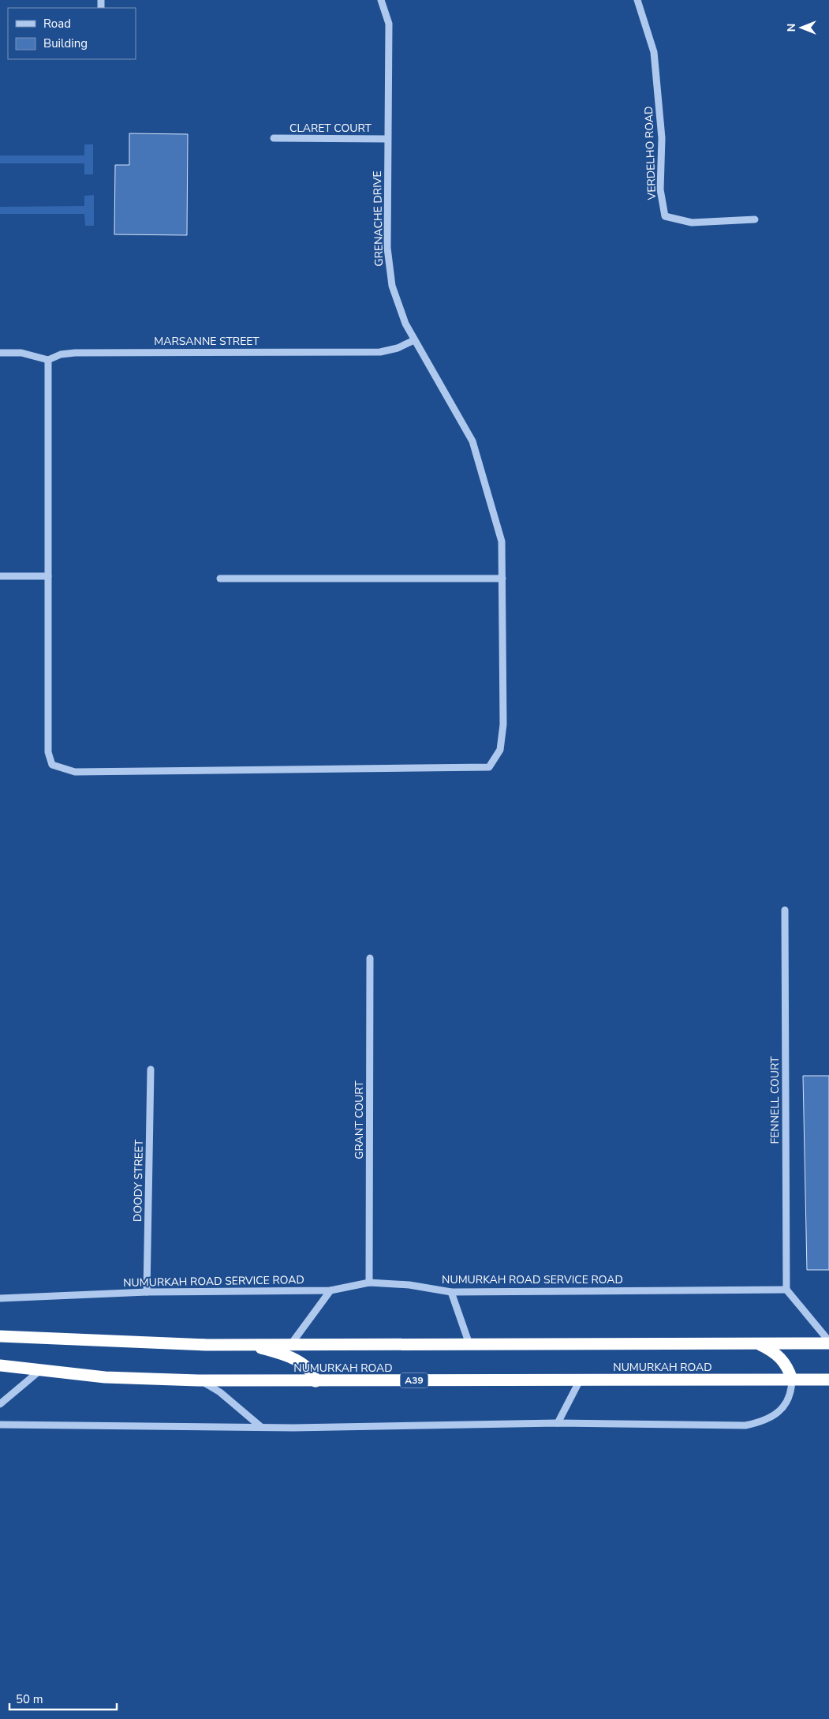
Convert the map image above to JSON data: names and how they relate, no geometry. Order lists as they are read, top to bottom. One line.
{"streets":{"highway":["NUMURKAH ROAD","A39"],"street":["CLARET COURT","VERDELHO ROAD","GRENACHE DRIVE","MARSANNE STREET","FENNELL COURT","GRANT COURT","DOODY STREET","NUMURKAH ROAD SERVICE ROAD"]},"crossings":[["CLARET COURT","GRENACHE DRIVE"],["GRENACHE DRIVE","MARSANNE STREET"],["FENNELL COURT","NUMURKAH ROAD SERVICE ROAD"],["GRANT COURT","NUMURKAH ROAD SERVICE ROAD"],["DOODY STREET","NUMURKAH ROAD SERVICE ROAD"]],"legend":["Road","Building"],"scale_bar":"50 m","north":"left"}
